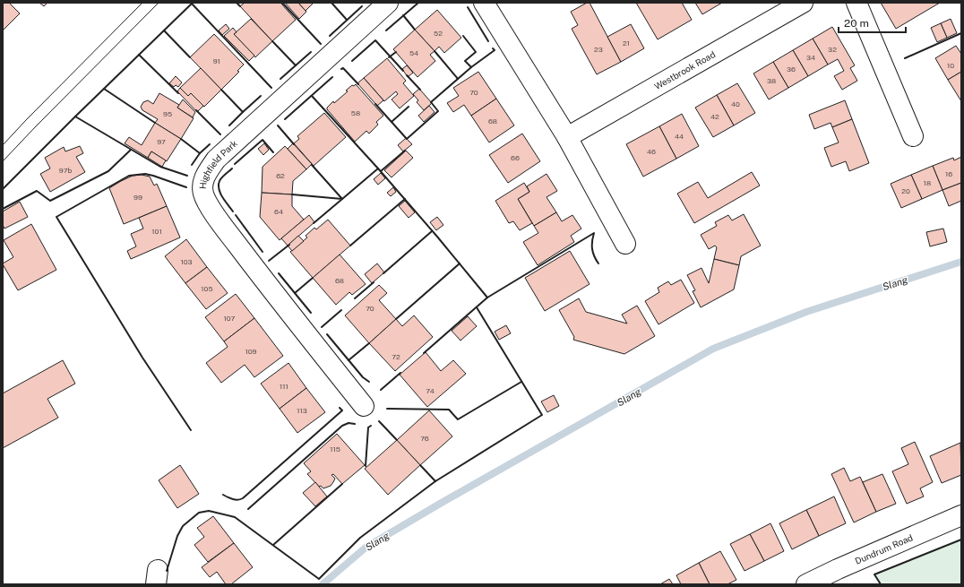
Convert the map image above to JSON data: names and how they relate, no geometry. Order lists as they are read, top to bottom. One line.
{"streets":{"street":["Westbrook Road","Highfield Park","Dundrum Road"]},"water":["Slang"],"house_numbers":["52","21","23","32","54","34","91","10","36","38","70","40","58","95","42","68","44","97","46","66","97b","16","62","18","20","99","64","101","103","68","105","70","107","109","72","111","74","113","76","115"],"scale_bar":"20 m"}
